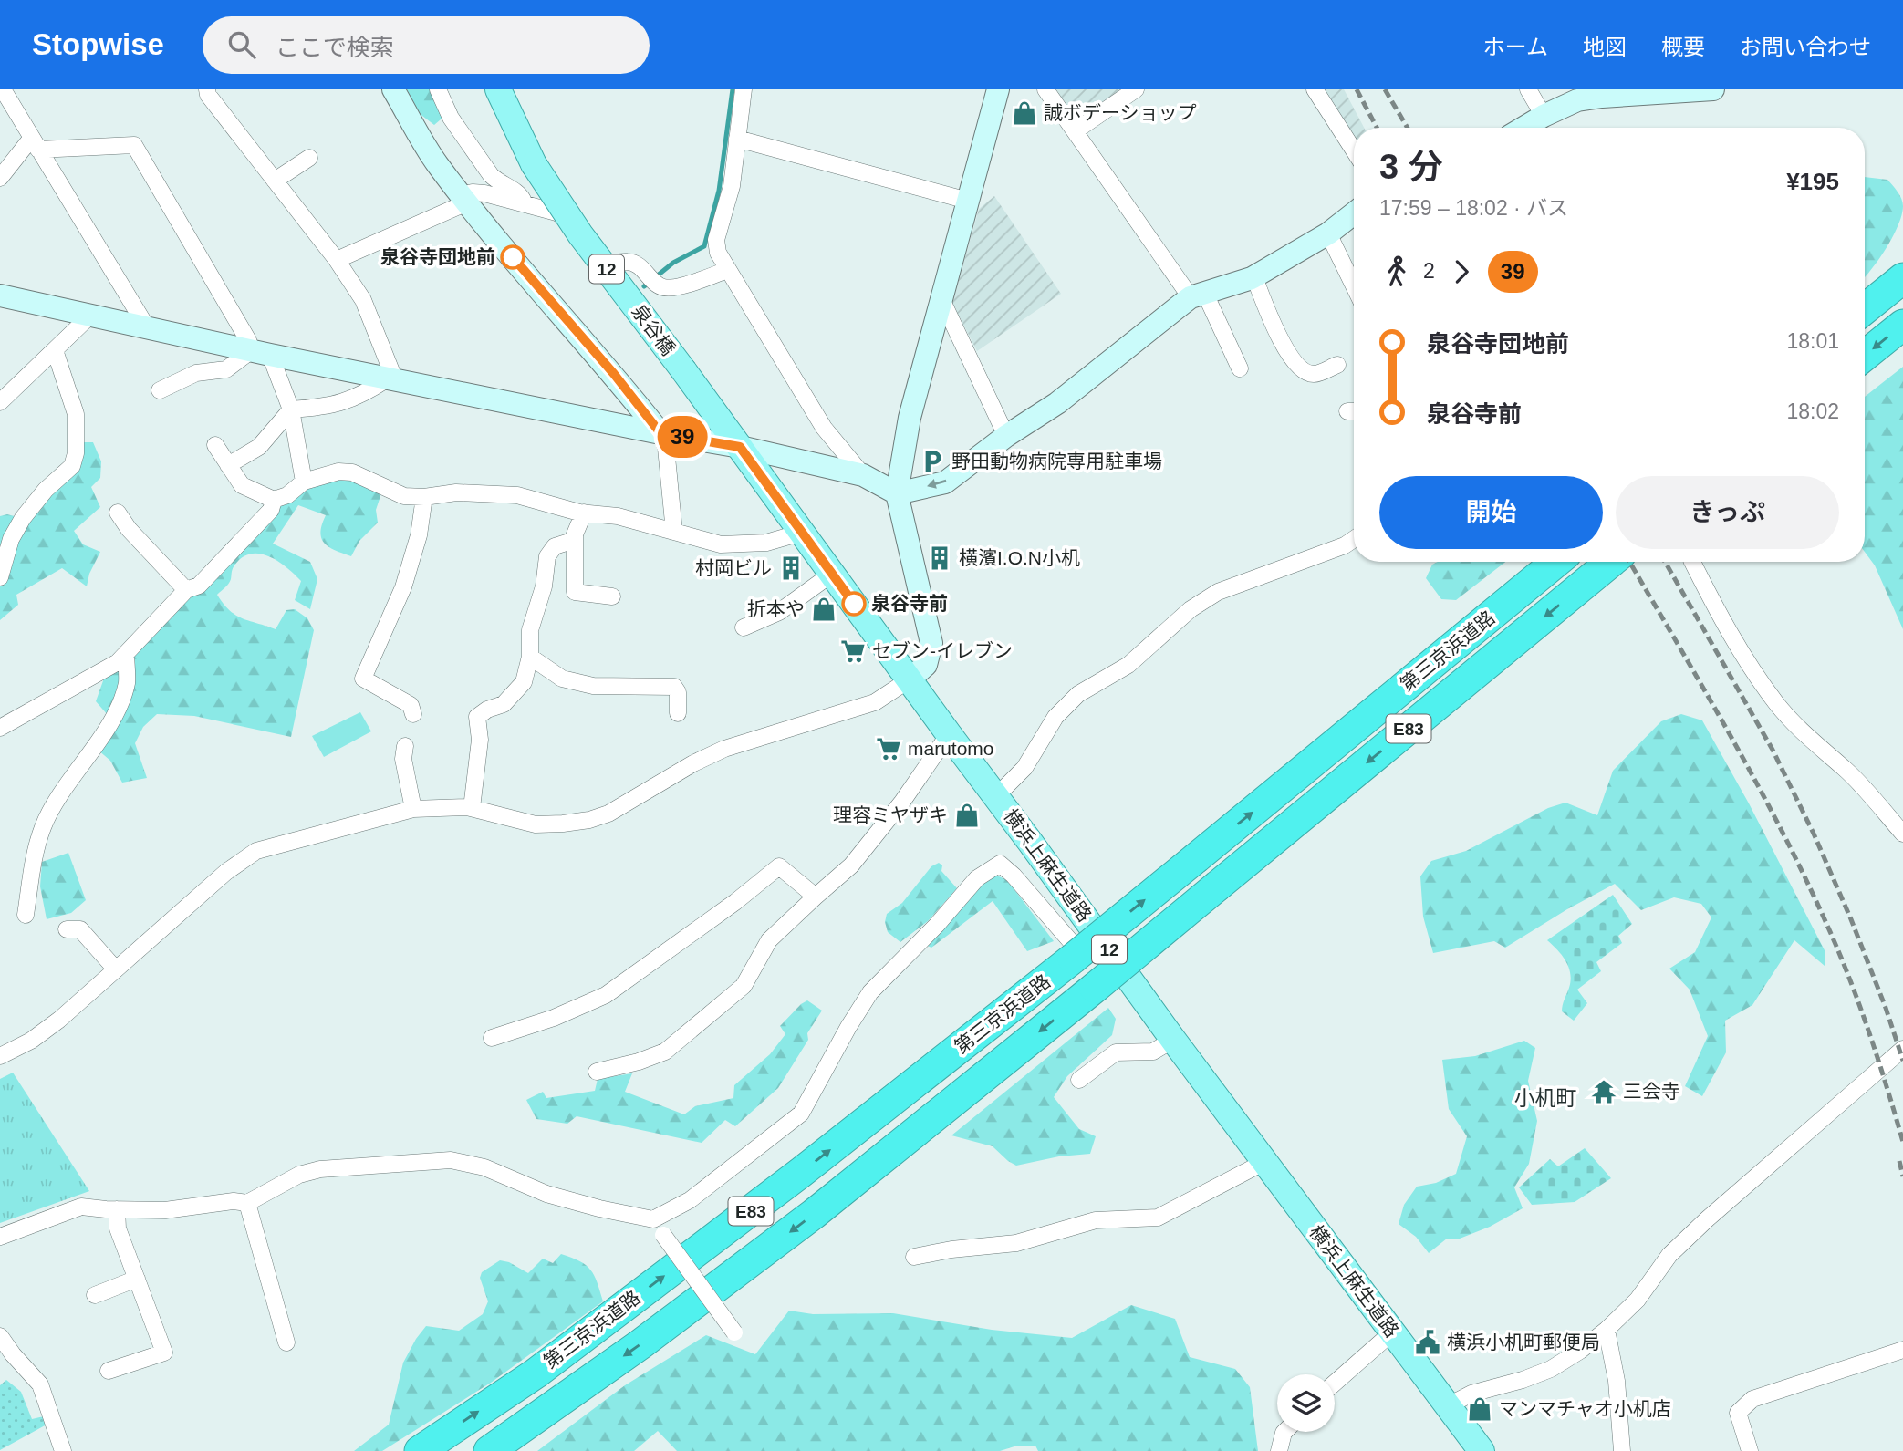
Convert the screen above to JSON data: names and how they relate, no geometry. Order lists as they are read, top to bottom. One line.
{"streets":{"highway":["第三京浜道路","E83"],"main road":["12","泉谷橋","横浜上麻生道路"]},"crossings":[["泉谷橋","横浜上麻生道路"]],"districts":["小机町"],"places":{"shop":["誠ボデーショップ","折本や","理容ミヤザキ","マンマチャオ小机店"],"other":["泉谷寺団地前","泉谷寺前"],"parking":["野田動物病院専用駐車場"],"building":["横濱I.O.N小机","村岡ビル"],"supermarket":["セブン-イレブン","marutomo"],"temple":["三会寺"],"public building":["横浜小机町郵便局"]},"lines":["bus line 39"],"page":{"header":"Stopwise","search":"ここで検索","nav":["ホーム","地図","概要","お問い合わせ"],"on_map":"39","heading":["3 分","17:59 – 18:02 · バス","¥195"],"legs":["2","39"],"list":[{"name":"泉谷寺団地前","value":"18:01"},{"name":"泉谷寺前","value":"18:02"}],"buttons":["開始","きっぷ"]}}
